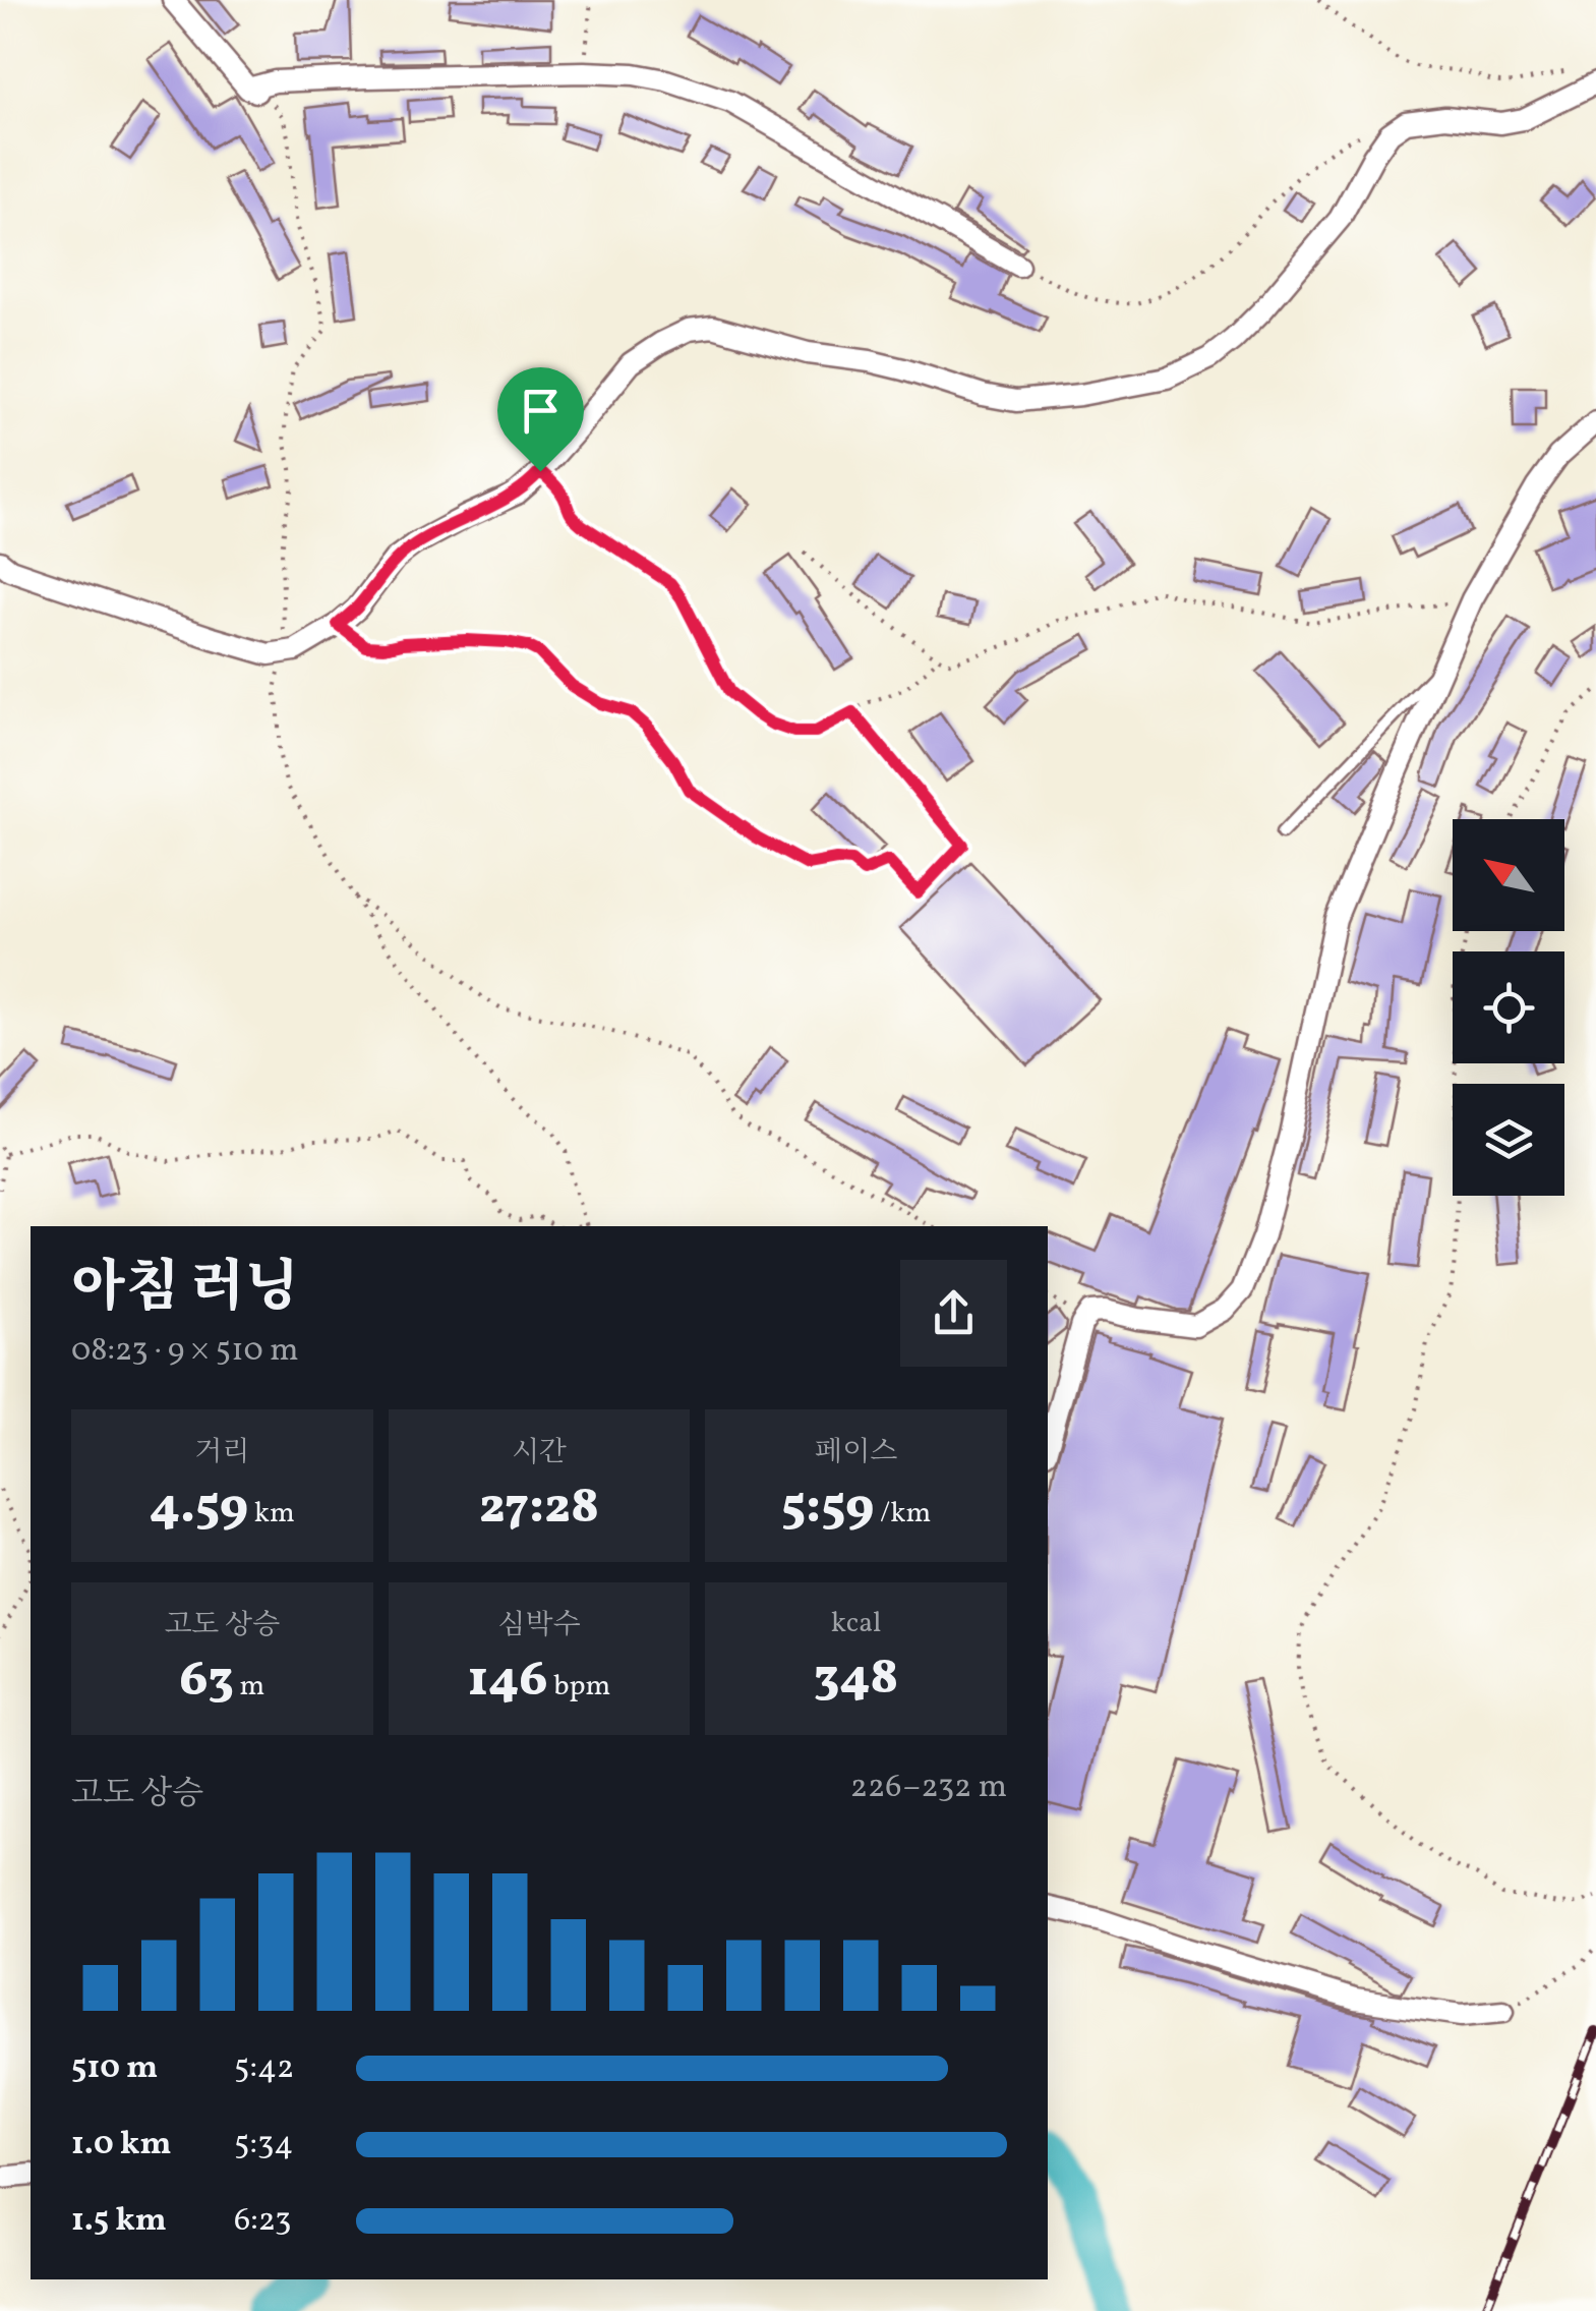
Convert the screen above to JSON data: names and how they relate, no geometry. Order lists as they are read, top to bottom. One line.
{"north":"top left","page":{"heading":["아침 러닝","08:23 · 9 × 510 m"],"stats":[["거리","4.59 km"],["시간","27:28"],["페이스","5:59 /km"],["고도 상승","63 m"],["심박수","146 bpm"],["kcal","348"]],"chart":["고도 상승","226–232 m"],"list":[{"name":"510 m","note":"5:42"},{"name":"1.0 km","note":"5:34"},{"name":"1.5 km","note":"6:23"}]}}
